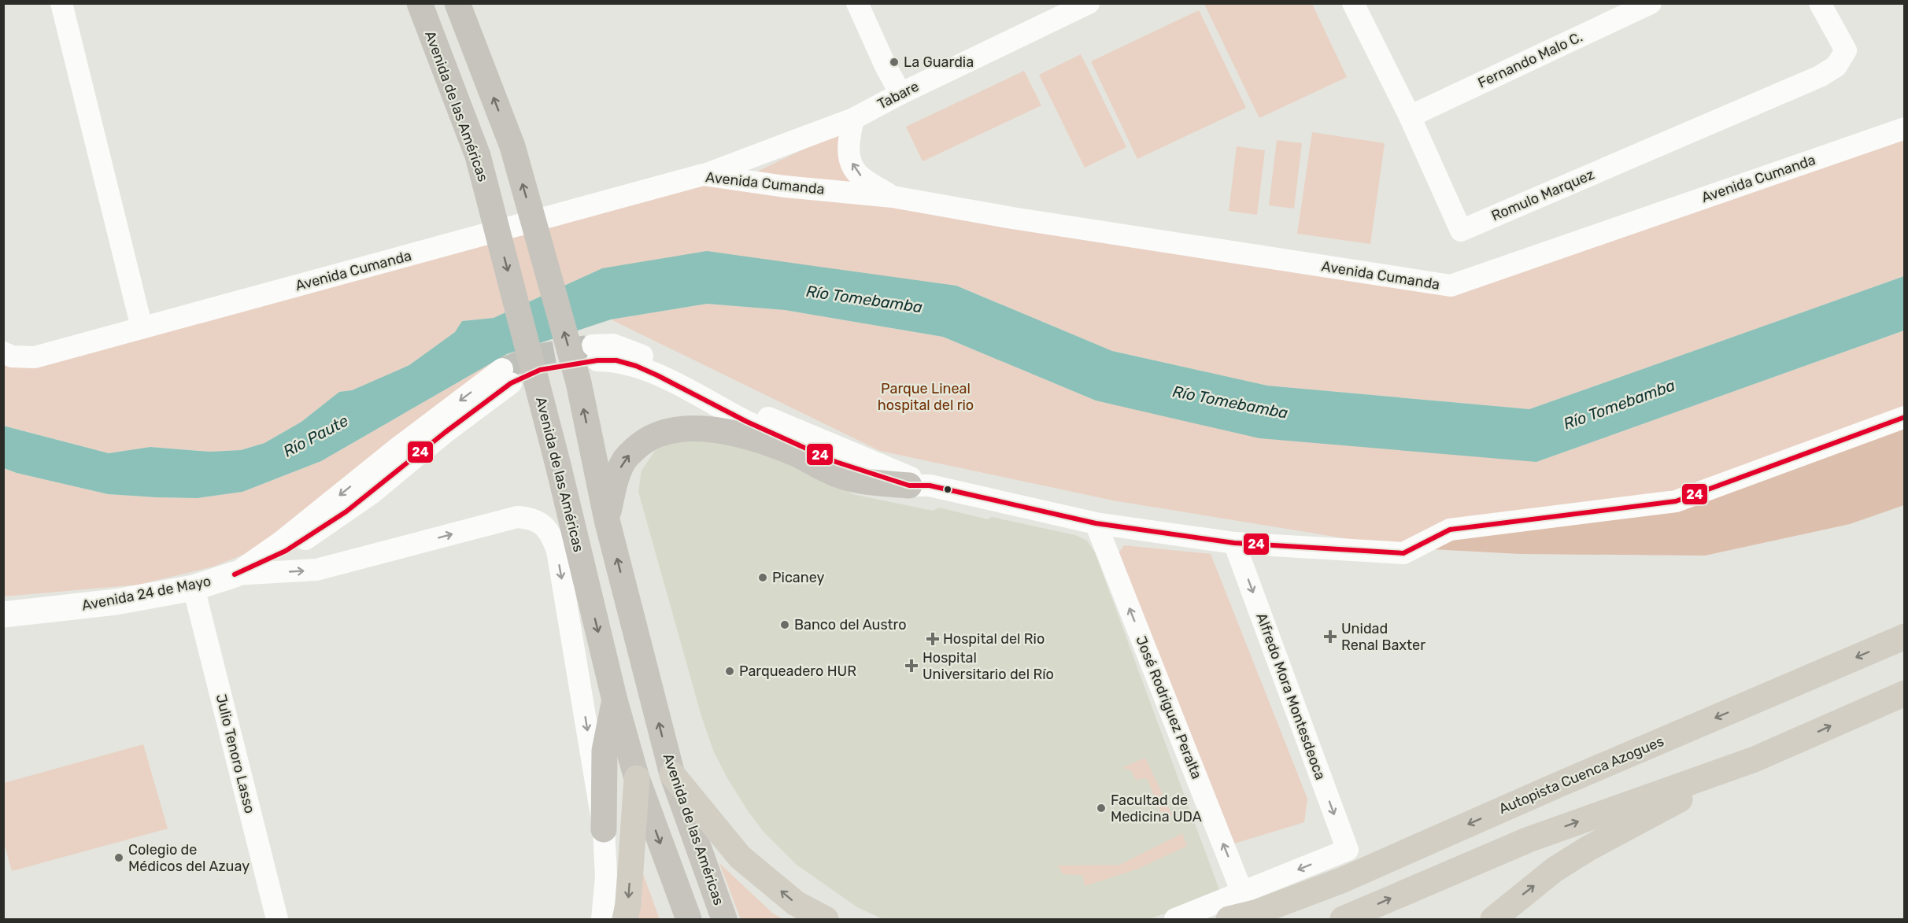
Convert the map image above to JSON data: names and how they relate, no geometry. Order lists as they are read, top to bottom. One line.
{"streets":{"highway":["Autopista Cuenca Azogues"],"main road":["Avenida de las Américas","Avenida 24 de Mayo"],"street":["Fernando Malo C.","Tabare","Avenida Cumanda","Romulo Marquez","Alfredo Mora Montesdeoca","José Rodriguez Peralta","Julio Tenoro Lasso"]},"crossings":[["Fernando Malo C.","Romulo Marquez"],["Tabare","Avenida Cumanda"],["Avenida 24 de Mayo","Julio Tenoro Lasso"],["Alfredo Mora Montesdeoca","José Rodriguez Peralta"]],"one_way":["José Rodriguez Peralta"],"water":["Río Tomebamba","Río Paute"],"parks":["Parque Lineal hospital del rio"],"places":{"other":["La Guardia","Picaney","Banco del Austro","Parqueadero HUR","Facultad de Medicina UDA","Colegio de Médicos del Azuay"],"health":["Unidad Renal Baxter","Hospital del Rio","Hospital Universitario del Río"]},"lines":["transit line 24"]}
